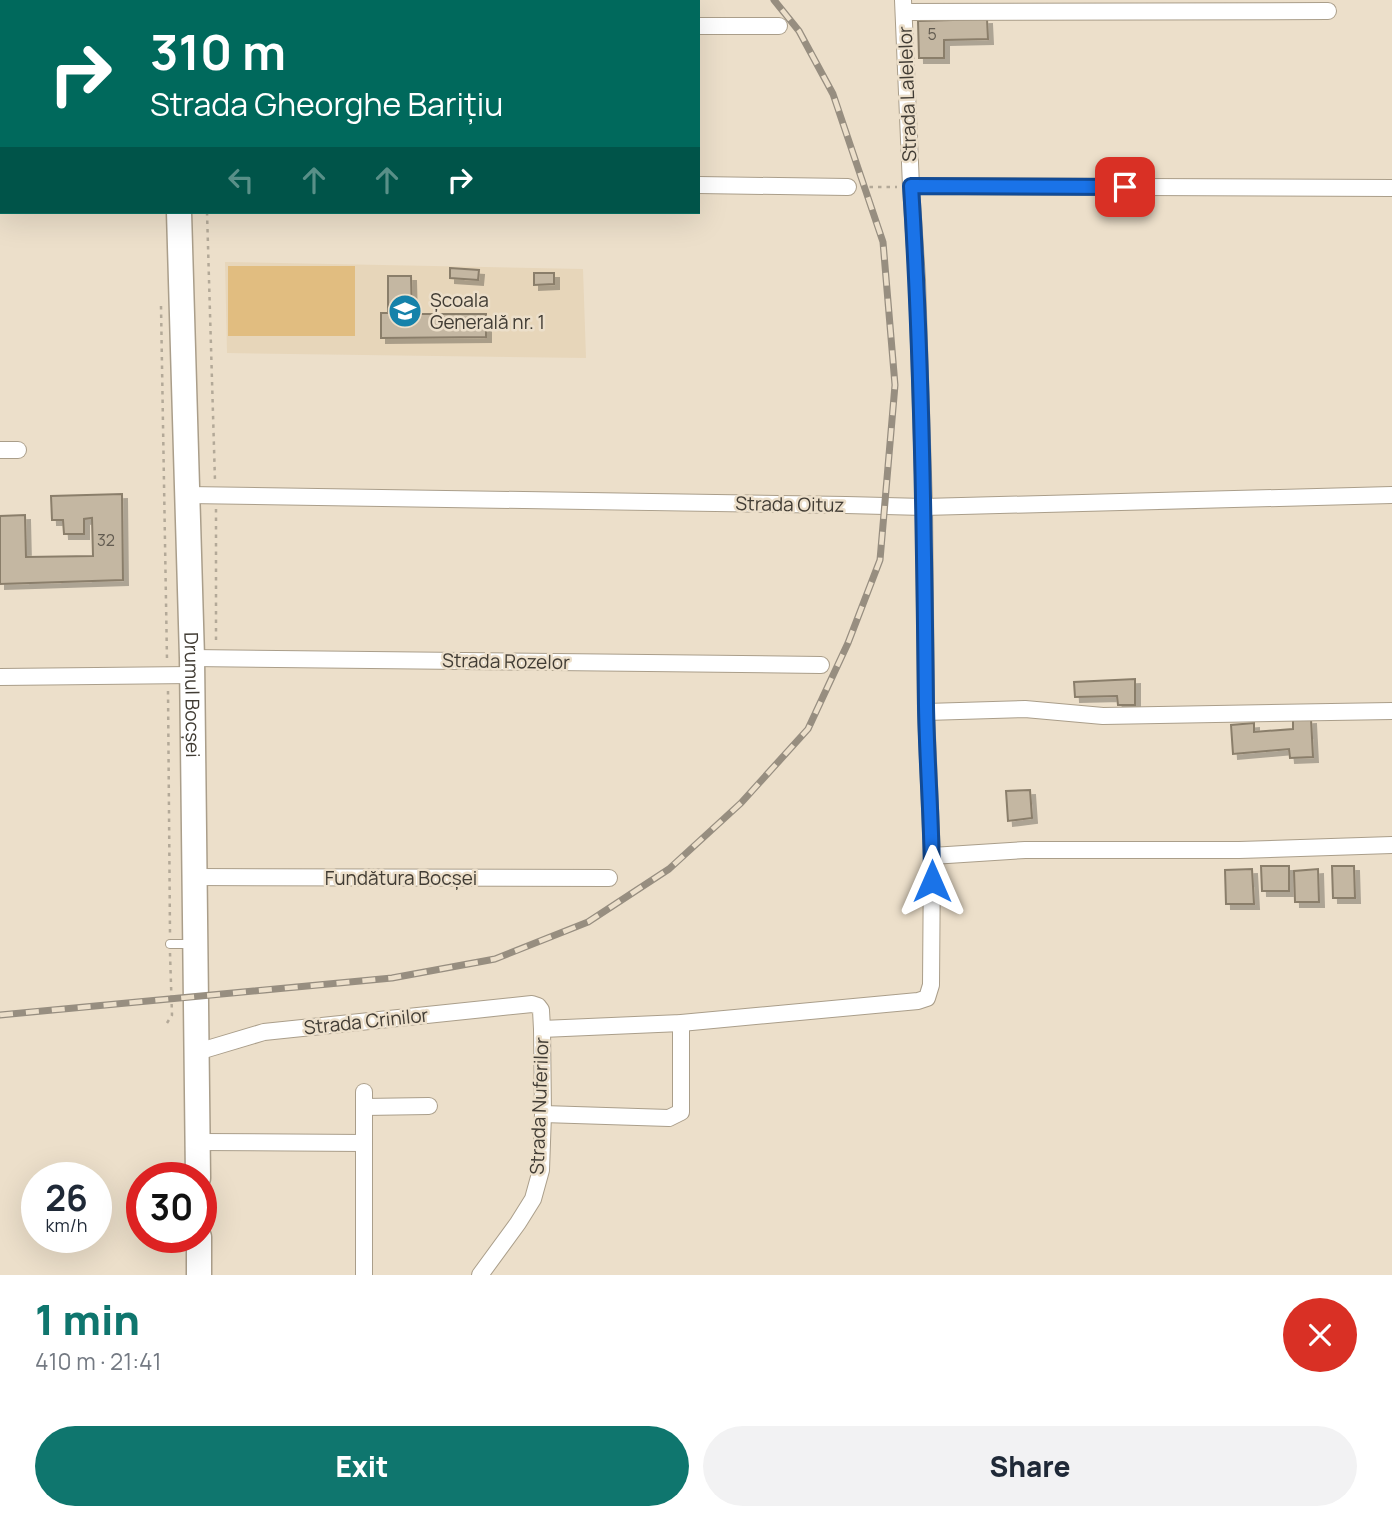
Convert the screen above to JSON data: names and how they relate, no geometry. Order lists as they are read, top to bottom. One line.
{"streets":{"main road":["Drumul Bocșei"],"street":["Strada Lalelelor","Strada Oituz","Strada Rozelor","Fundătura Bocșei","Strada Crinilor","Strada Nuferilor"]},"crossings":[["Strada Lalelelor","Strada Oituz"],["Strada Oituz","Drumul Bocșei"],["Strada Rozelor","Drumul Bocșei"],["Drumul Bocșei","Fundătura Bocșei"],["Drumul Bocșei","Strada Crinilor"],["Strada Crinilor","Strada Nuferilor"]],"places":{"school or university":["Școala Generală nr. 1"]},"house_numbers":["5","32"],"page":{"turn":["310 m","Strada Gheorghe Barițiu"],"speed":"26 km/h","limit":"30","heading":["1 min","410 m · 21:41"],"buttons":["Exit","Share"]}}
